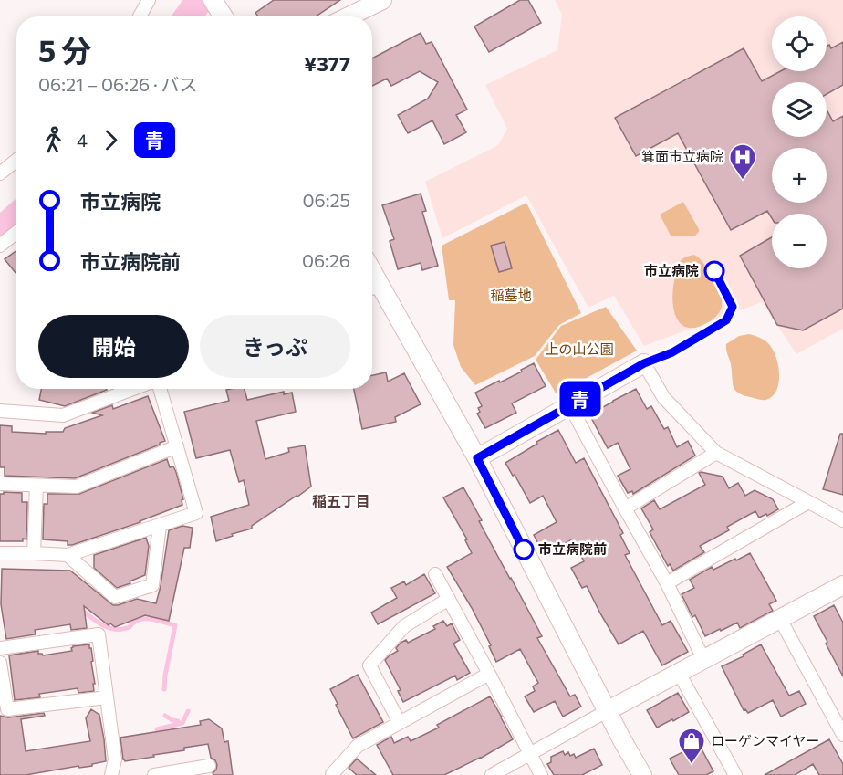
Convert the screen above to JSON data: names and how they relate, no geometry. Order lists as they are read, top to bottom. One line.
{"districts":["稲五丁目"],"parks":["稲墓地","上の山公園"],"places":{"hospital":["箕面市立病院"],"other":["市立病院","市立病院前"],"shop":["ローゲンマイヤー"]},"lines":["bus line 青"],"page":{"on_map":"青","map_buttons":["+","−"],"heading":["5 分","06:21 – 06:26 · バス","¥377"],"legs":["4","青"],"list":[{"name":"市立病院","value":"06:25"},{"name":"市立病院前","value":"06:26"}],"buttons":["開始","きっぷ"]}}
